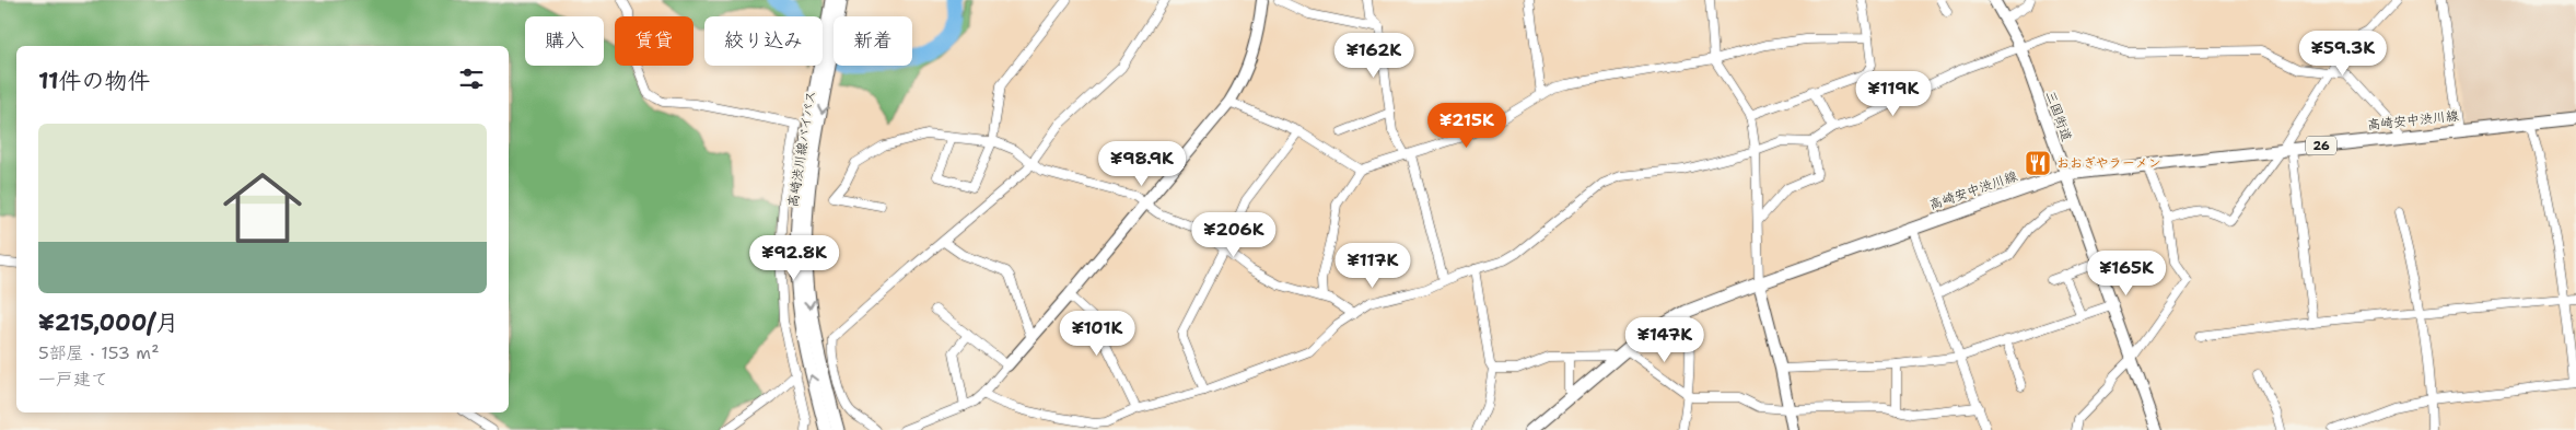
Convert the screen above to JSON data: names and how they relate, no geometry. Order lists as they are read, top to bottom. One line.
{"streets":{"main road":["高崎安中渋川線","26","高崎渋川線バイパス"],"street":["三国街道"]},"crossings":[["三国街道","高崎安中渋川線"]],"places":{"restaurant":["おおぎやラーメン"]},"page":{"chip":["購入","賃貸","絞り込み","新着"],"price":["¥59.3K","¥162K","¥119K","¥215K","¥98.9K","¥206K","¥92.8K","¥117K","¥165K","¥101K","¥147K"],"heading":"11件の物件","list":[{"name":"¥215,000/月","note":"5部屋 · 153 m² · 一戸建て"}]}}
